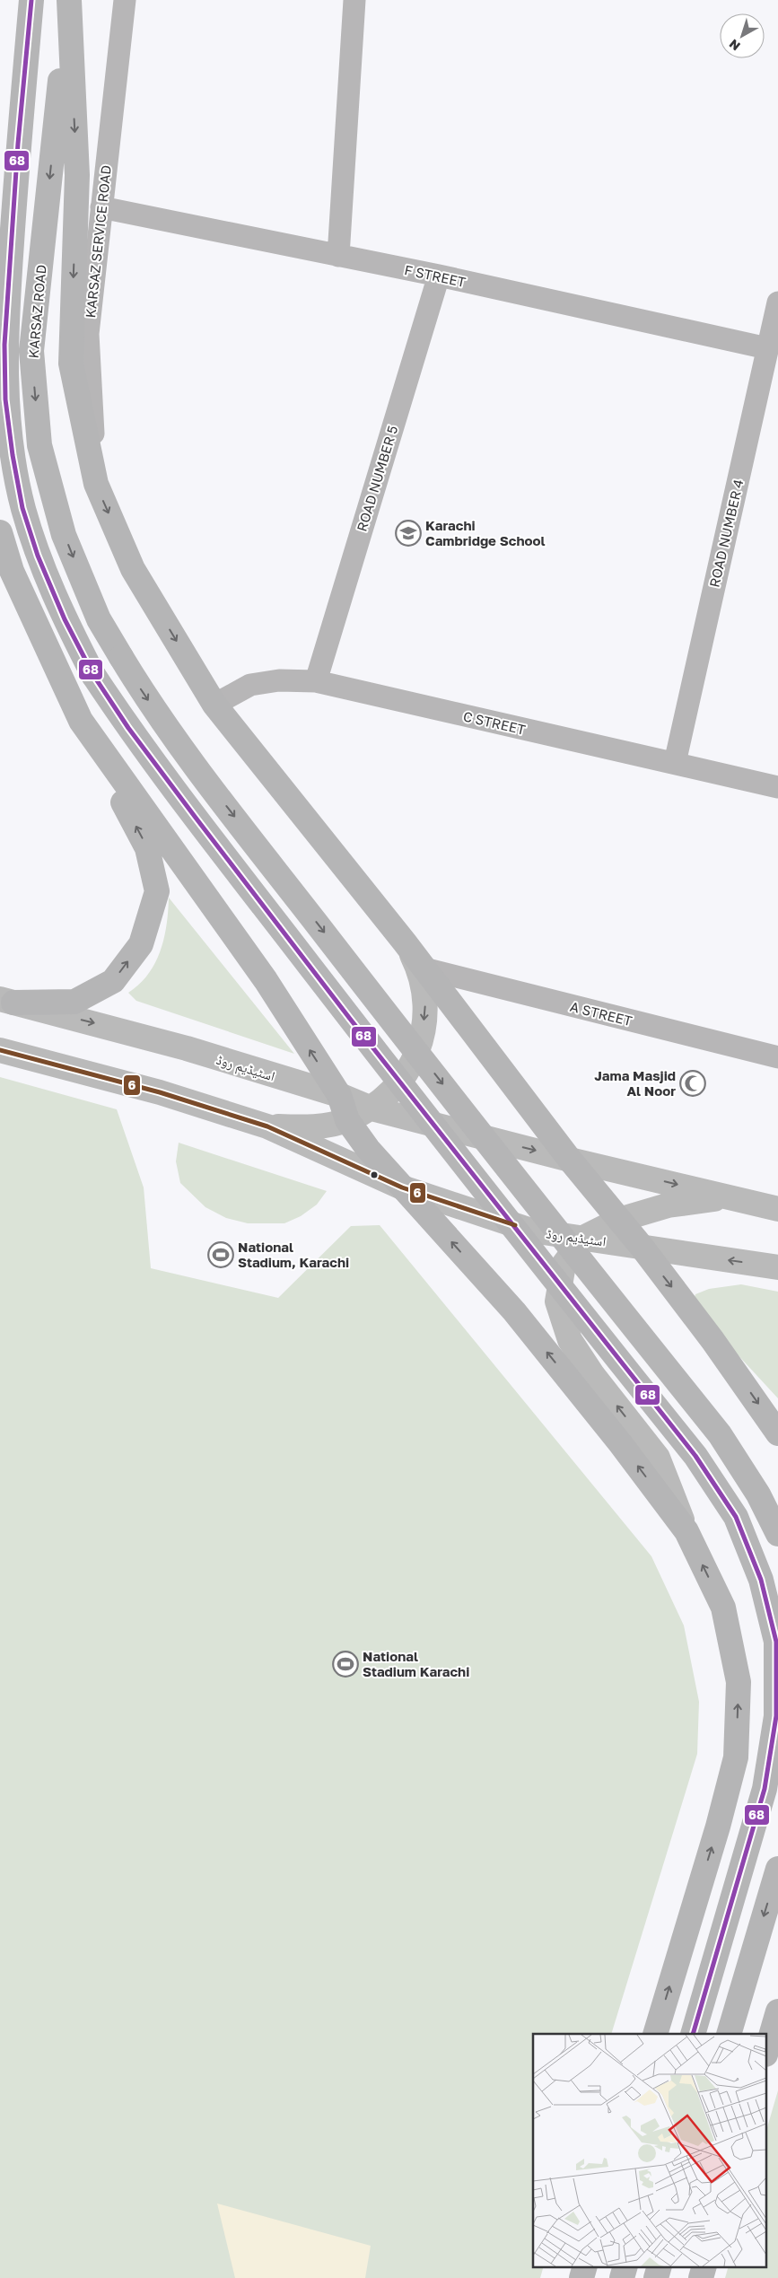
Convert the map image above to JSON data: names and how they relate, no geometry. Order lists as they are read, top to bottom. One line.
{"streets":{"highway":["KARSAZ ROAD"],"main road":["اسٹیڈیم روڈ"],"street":["KARSAZ SERVICE ROAD","F STREET","ROAD NUMBER 5","ROAD NUMBER 4","C STREET","A STREET"]},"crossings":[["KARSAZ SERVICE ROAD","F STREET"],["F STREET","ROAD NUMBER 5"],["F STREET","ROAD NUMBER 4"],["ROAD NUMBER 5","C STREET"],["ROAD NUMBER 4","C STREET"]],"places":{"school or university":["Karachi Cambridge School"],"mosque":["Jama Masjid Al Noor"],"sports":["National Stadium, Karachi","National Stadium Karachi"]},"lines":["transit line 68","transit line 6"],"north":"bottom left"}
